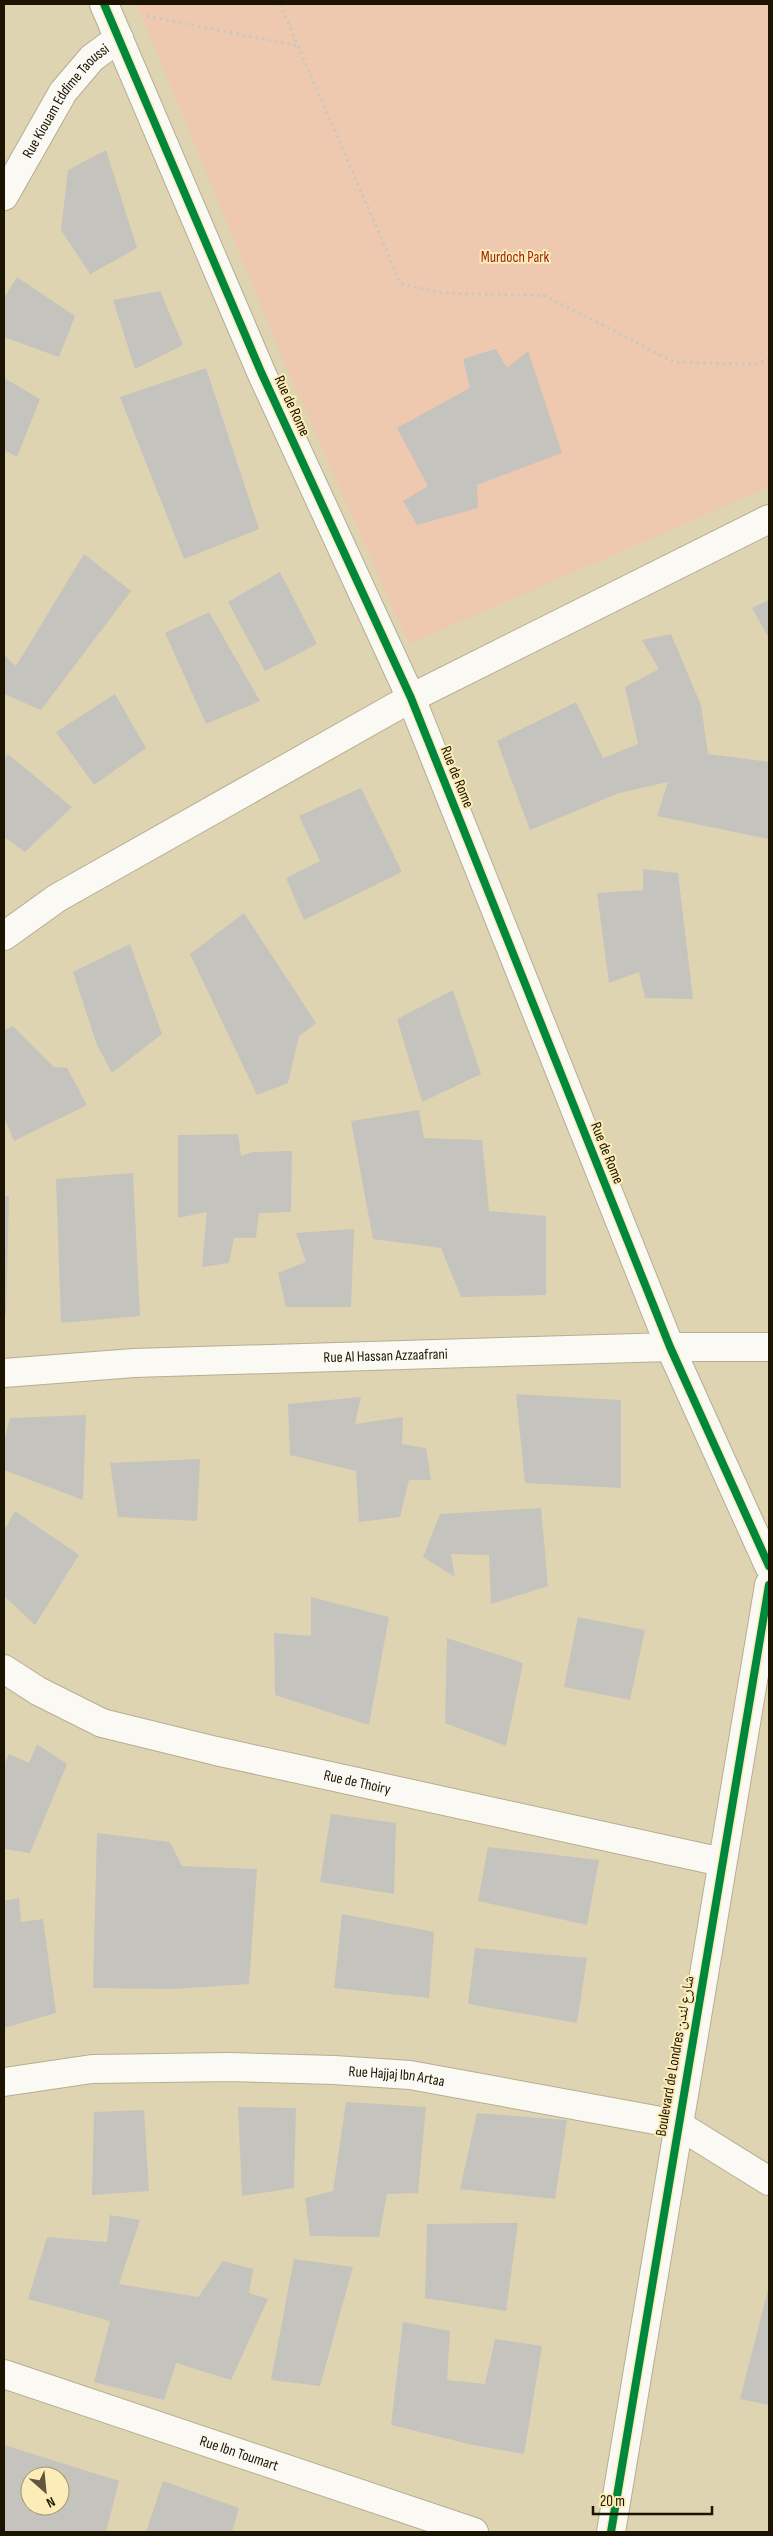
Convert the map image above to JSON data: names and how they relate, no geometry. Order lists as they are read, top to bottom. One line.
{"streets":{"street":["Rue Kiouam Eddime Taoussi","Rue de Rome","Rue Al Hassan Azzaafrani","Rue de Thoiry","Boulevard de Londres شارع لندن","Rue Hajjaj Ibn Artaa","Rue Ibn Toumart"]},"crossings":[["Rue Kiouam Eddime Taoussi","Rue de Rome"],["Rue de Rome","Rue Al Hassan Azzaafrani"],["Rue de Thoiry","Boulevard de Londres شارع لندن"],["Boulevard de Londres شارع لندن","Rue Hajjaj Ibn Artaa"]],"parks":["Murdoch Park"],"scale_bar":"20 m","north":"bottom right"}
